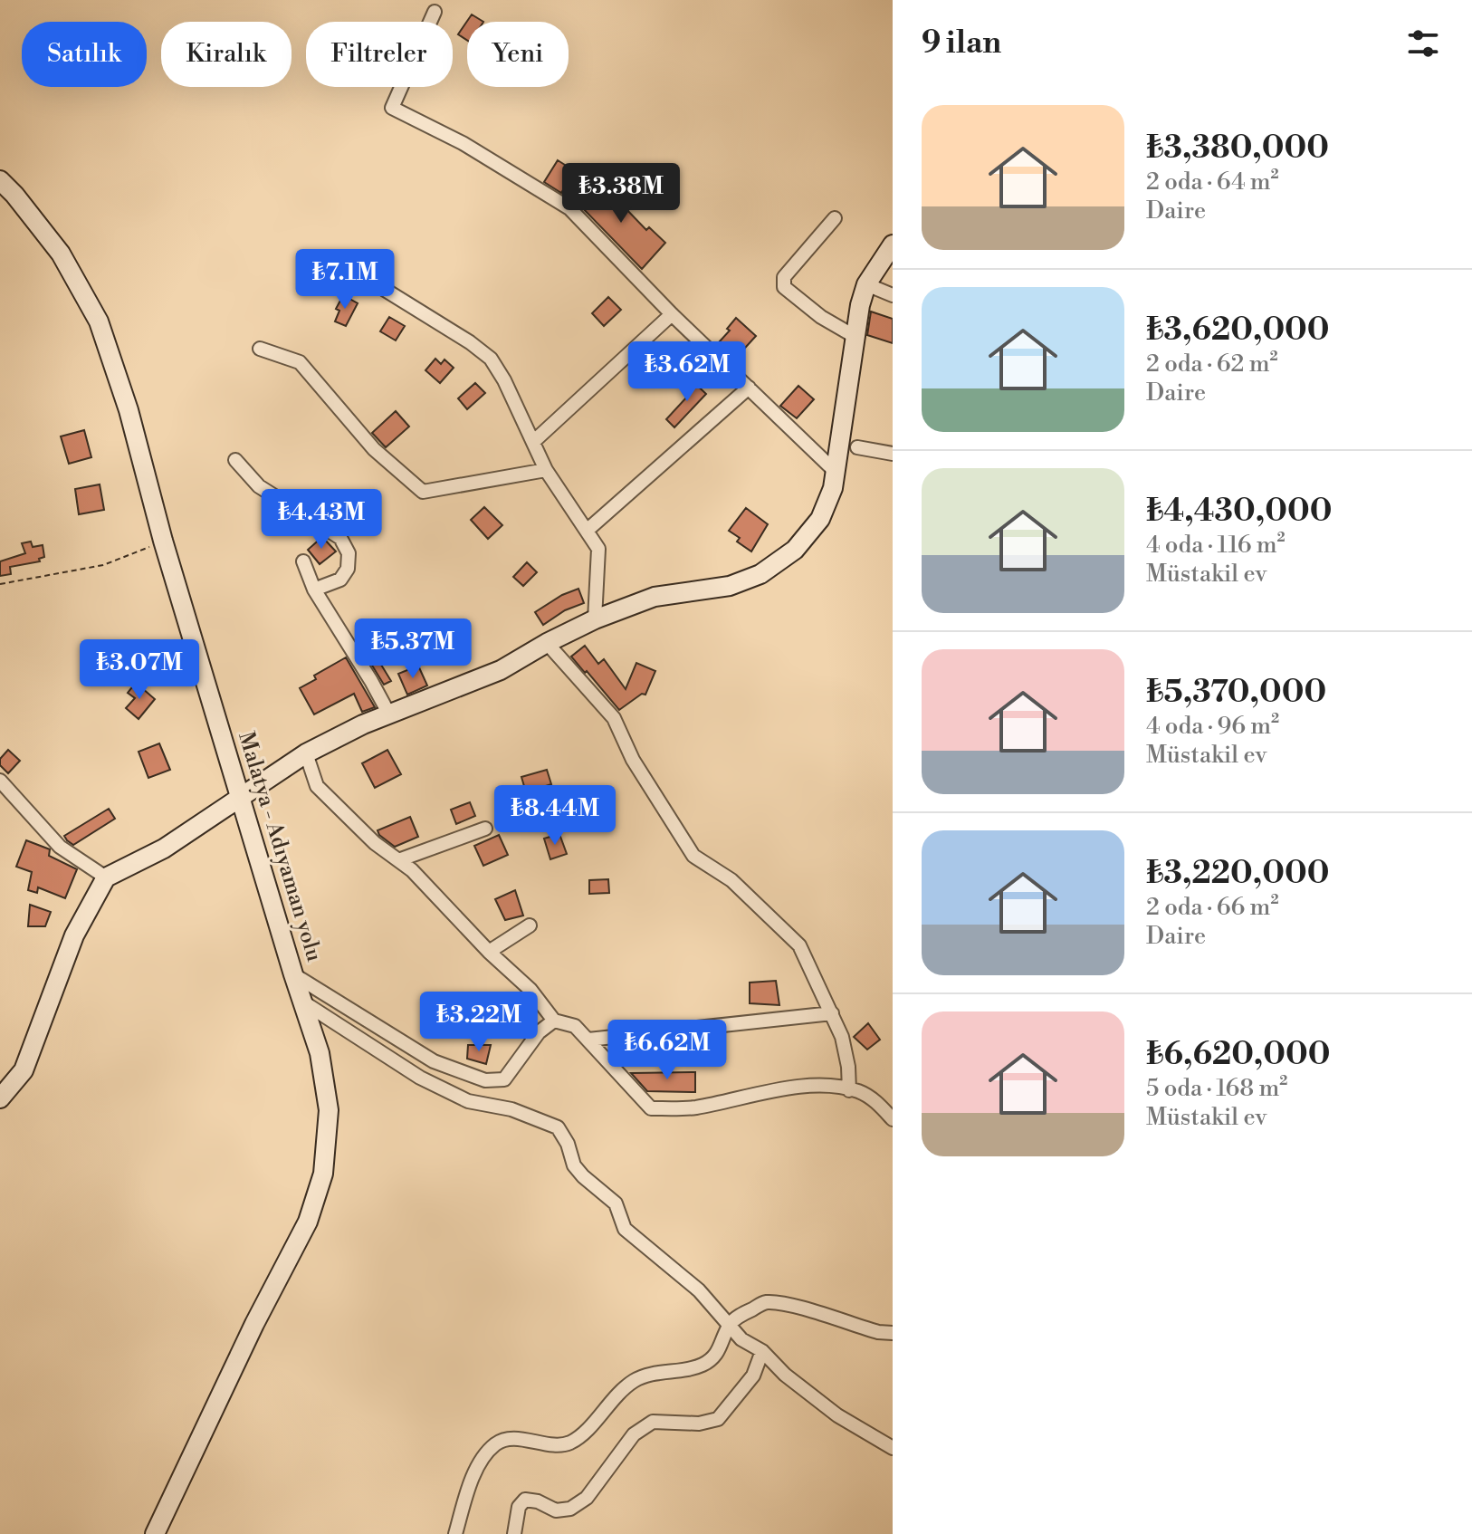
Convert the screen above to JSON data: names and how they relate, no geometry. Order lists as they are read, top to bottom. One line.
{"streets":{"main road":["Malatya - Adıyaman yolu"]},"page":{"heading":"9 ilan","chip":["Satılık","Kiralık","Filtreler","Yeni"],"list":[{"name":"₺3,380,000","note":"2 oda · 64 m² · Daire"},{"name":"₺3,620,000","note":"2 oda · 62 m² · Daire"},{"name":"₺4,430,000","note":"4 oda · 116 m² · Müstakil ev"},{"name":"₺5,370,000","note":"4 oda · 96 m² · Müstakil ev"},{"name":"₺3,220,000","note":"2 oda · 66 m² · Daire"},{"name":"₺6,620,000","note":"5 oda · 168 m² · Müstakil ev"}],"price":["₺3.38M","₺7.1M","₺3.62M","₺4.43M","₺5.37M","₺3.07M","₺8.44M","₺3.22M","₺6.62M"]}}
